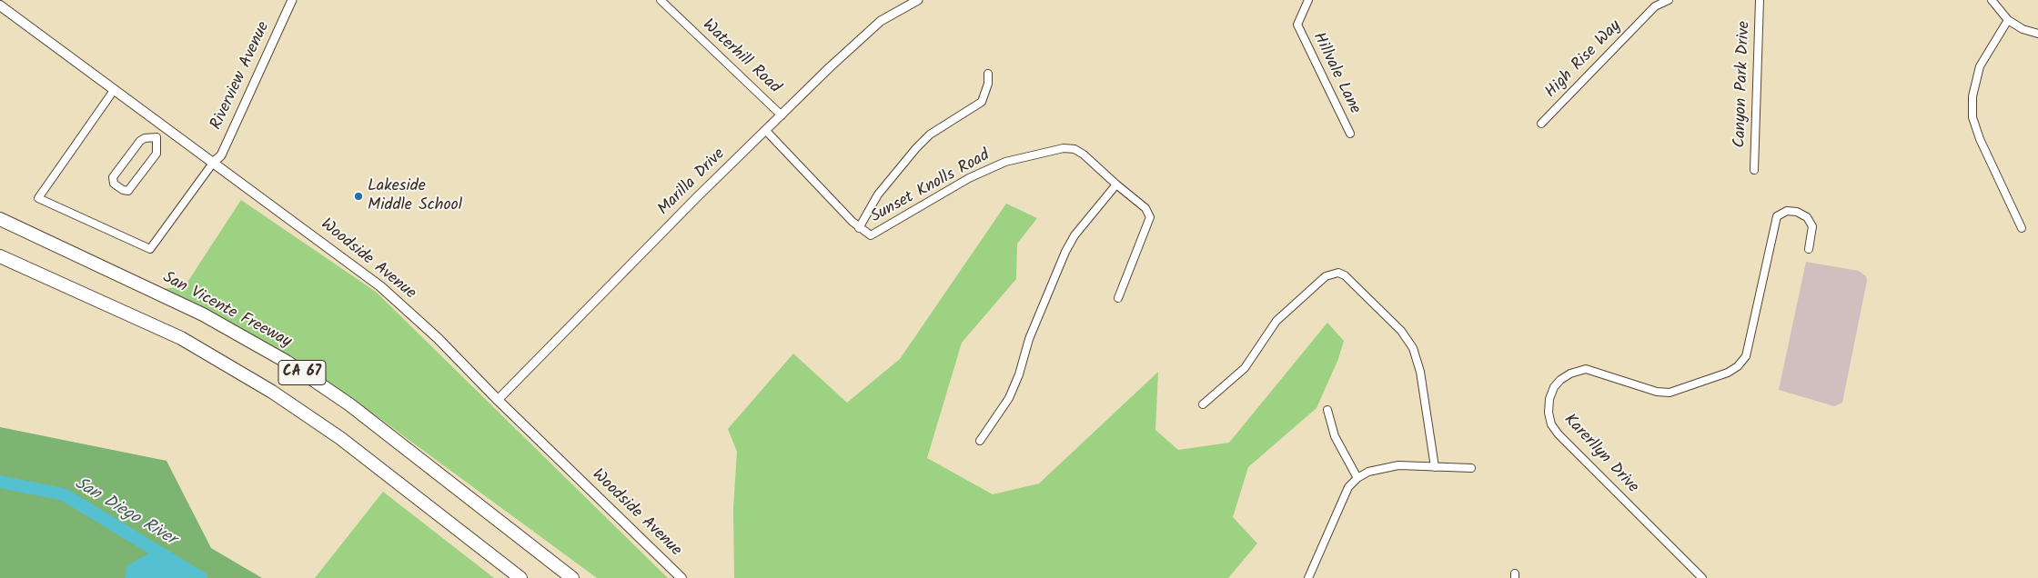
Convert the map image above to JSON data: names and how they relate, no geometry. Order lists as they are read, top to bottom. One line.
{"streets":{"highway":["San Vicente Freeway","CA 67"],"main road":["Woodside Avenue"],"street":["Waterhill Road","High Rise Way","Hillvale Lane","Riverview Avenue","Canyon Park Drive","Marilla Drive","Sunset Knolls Road","Karerllyn Drive"]},"crossings":[["Waterhill Road","Marilla Drive"],["Riverview Avenue","Woodside Avenue"],["Marilla Drive","Sunset Knolls Road"],["Marilla Drive","Woodside Avenue"]],"water":["San Diego River"],"places":["Lakeside Middle School"]}
